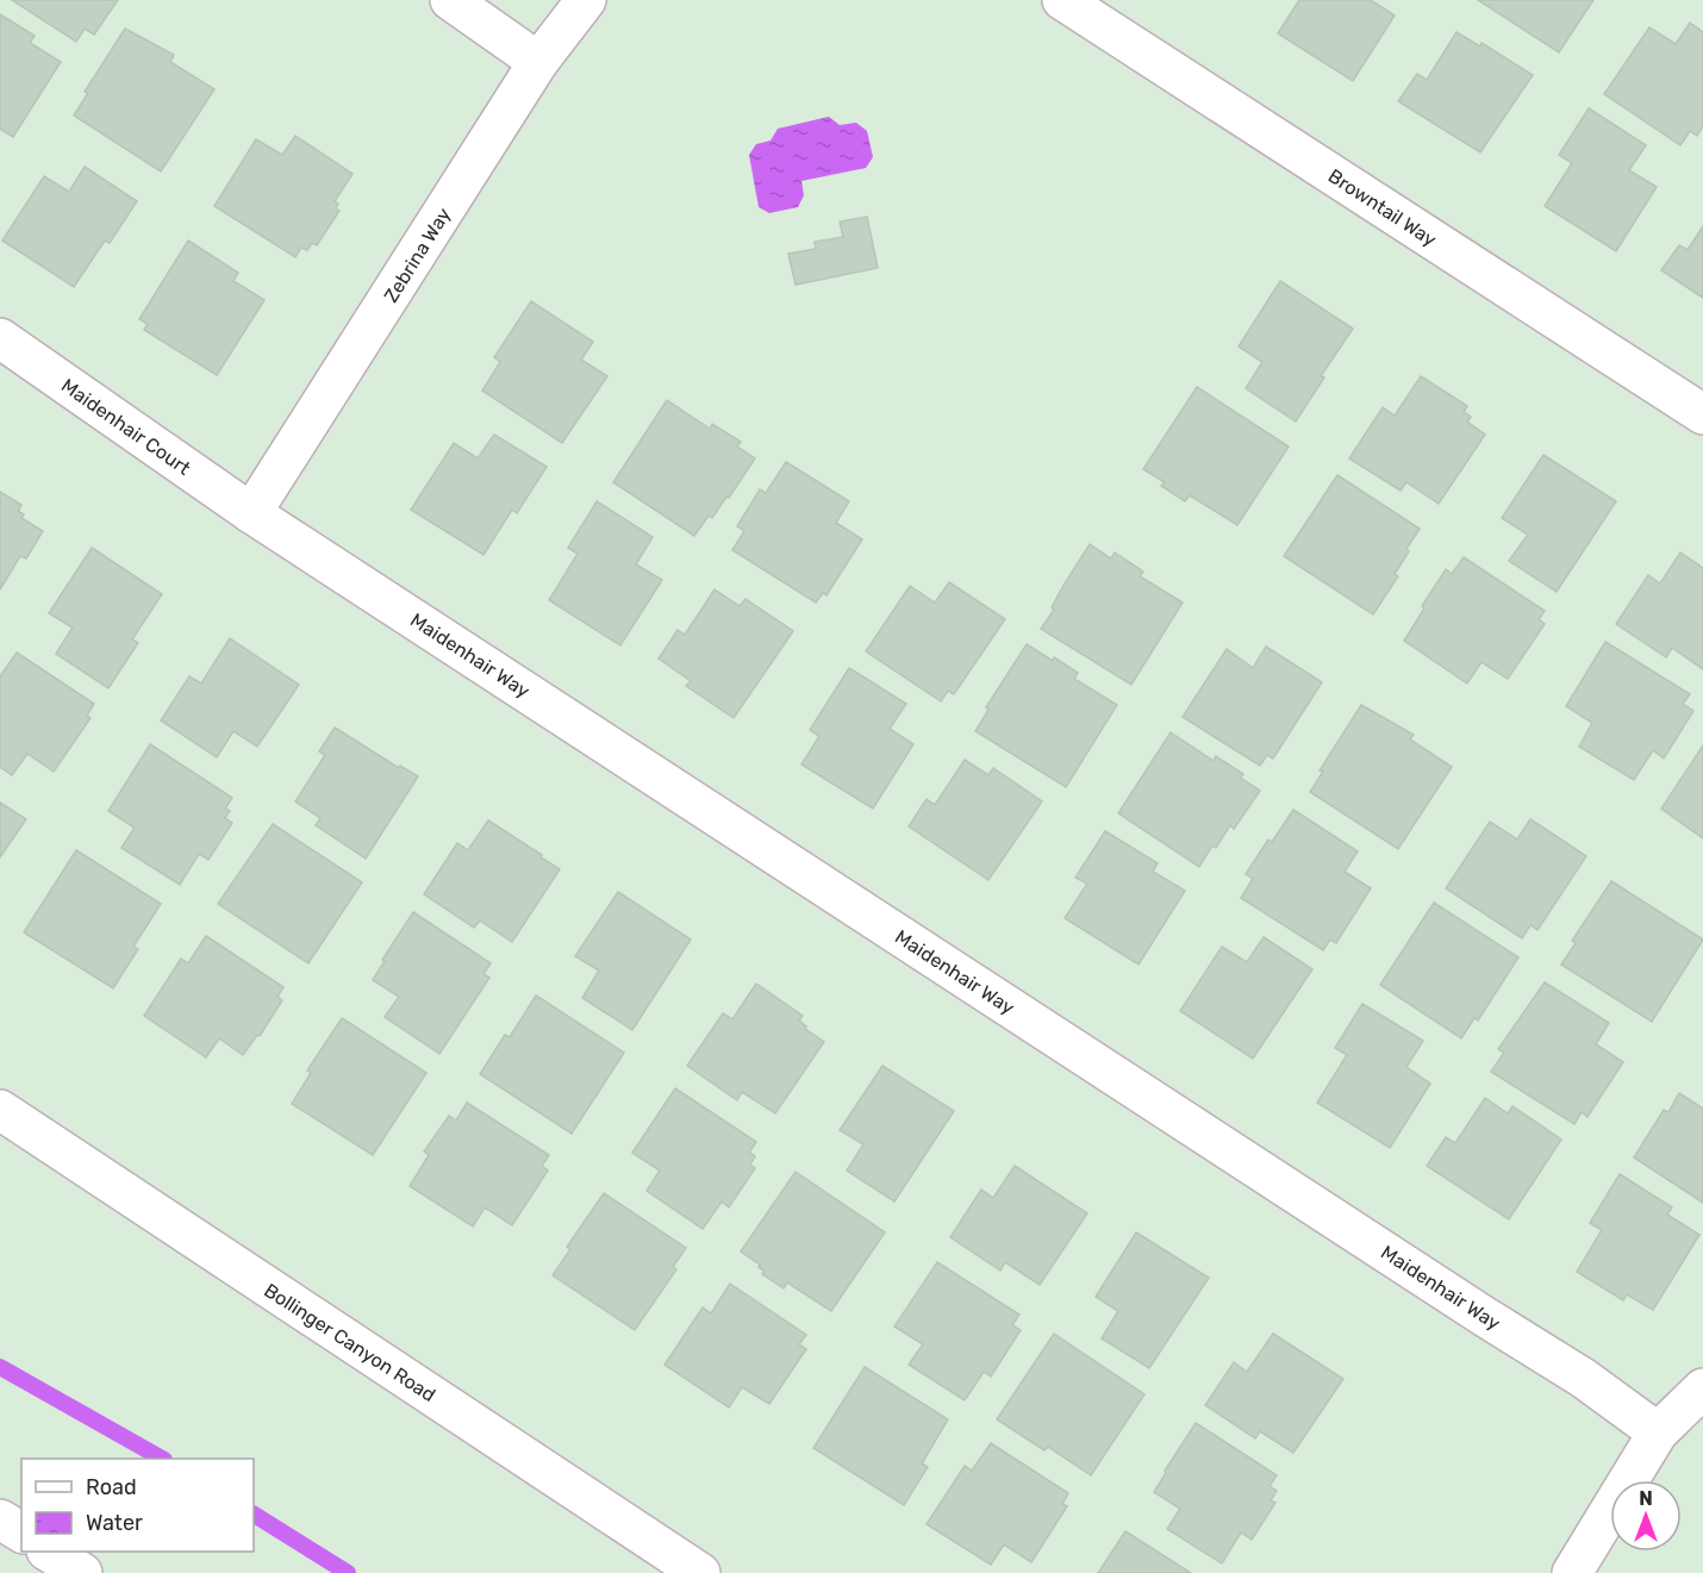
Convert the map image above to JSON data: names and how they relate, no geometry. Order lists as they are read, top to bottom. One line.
{"streets":{"street":["Browntail Way","Zebrina Way","Maidenhair Court","Maidenhair Way","Bollinger Canyon Road"]},"crossings":[["Zebrina Way","Maidenhair Court"],["Zebrina Way","Maidenhair Way"],["Maidenhair Court","Maidenhair Way"]],"legend":["Road","Water"],"north":"top"}
